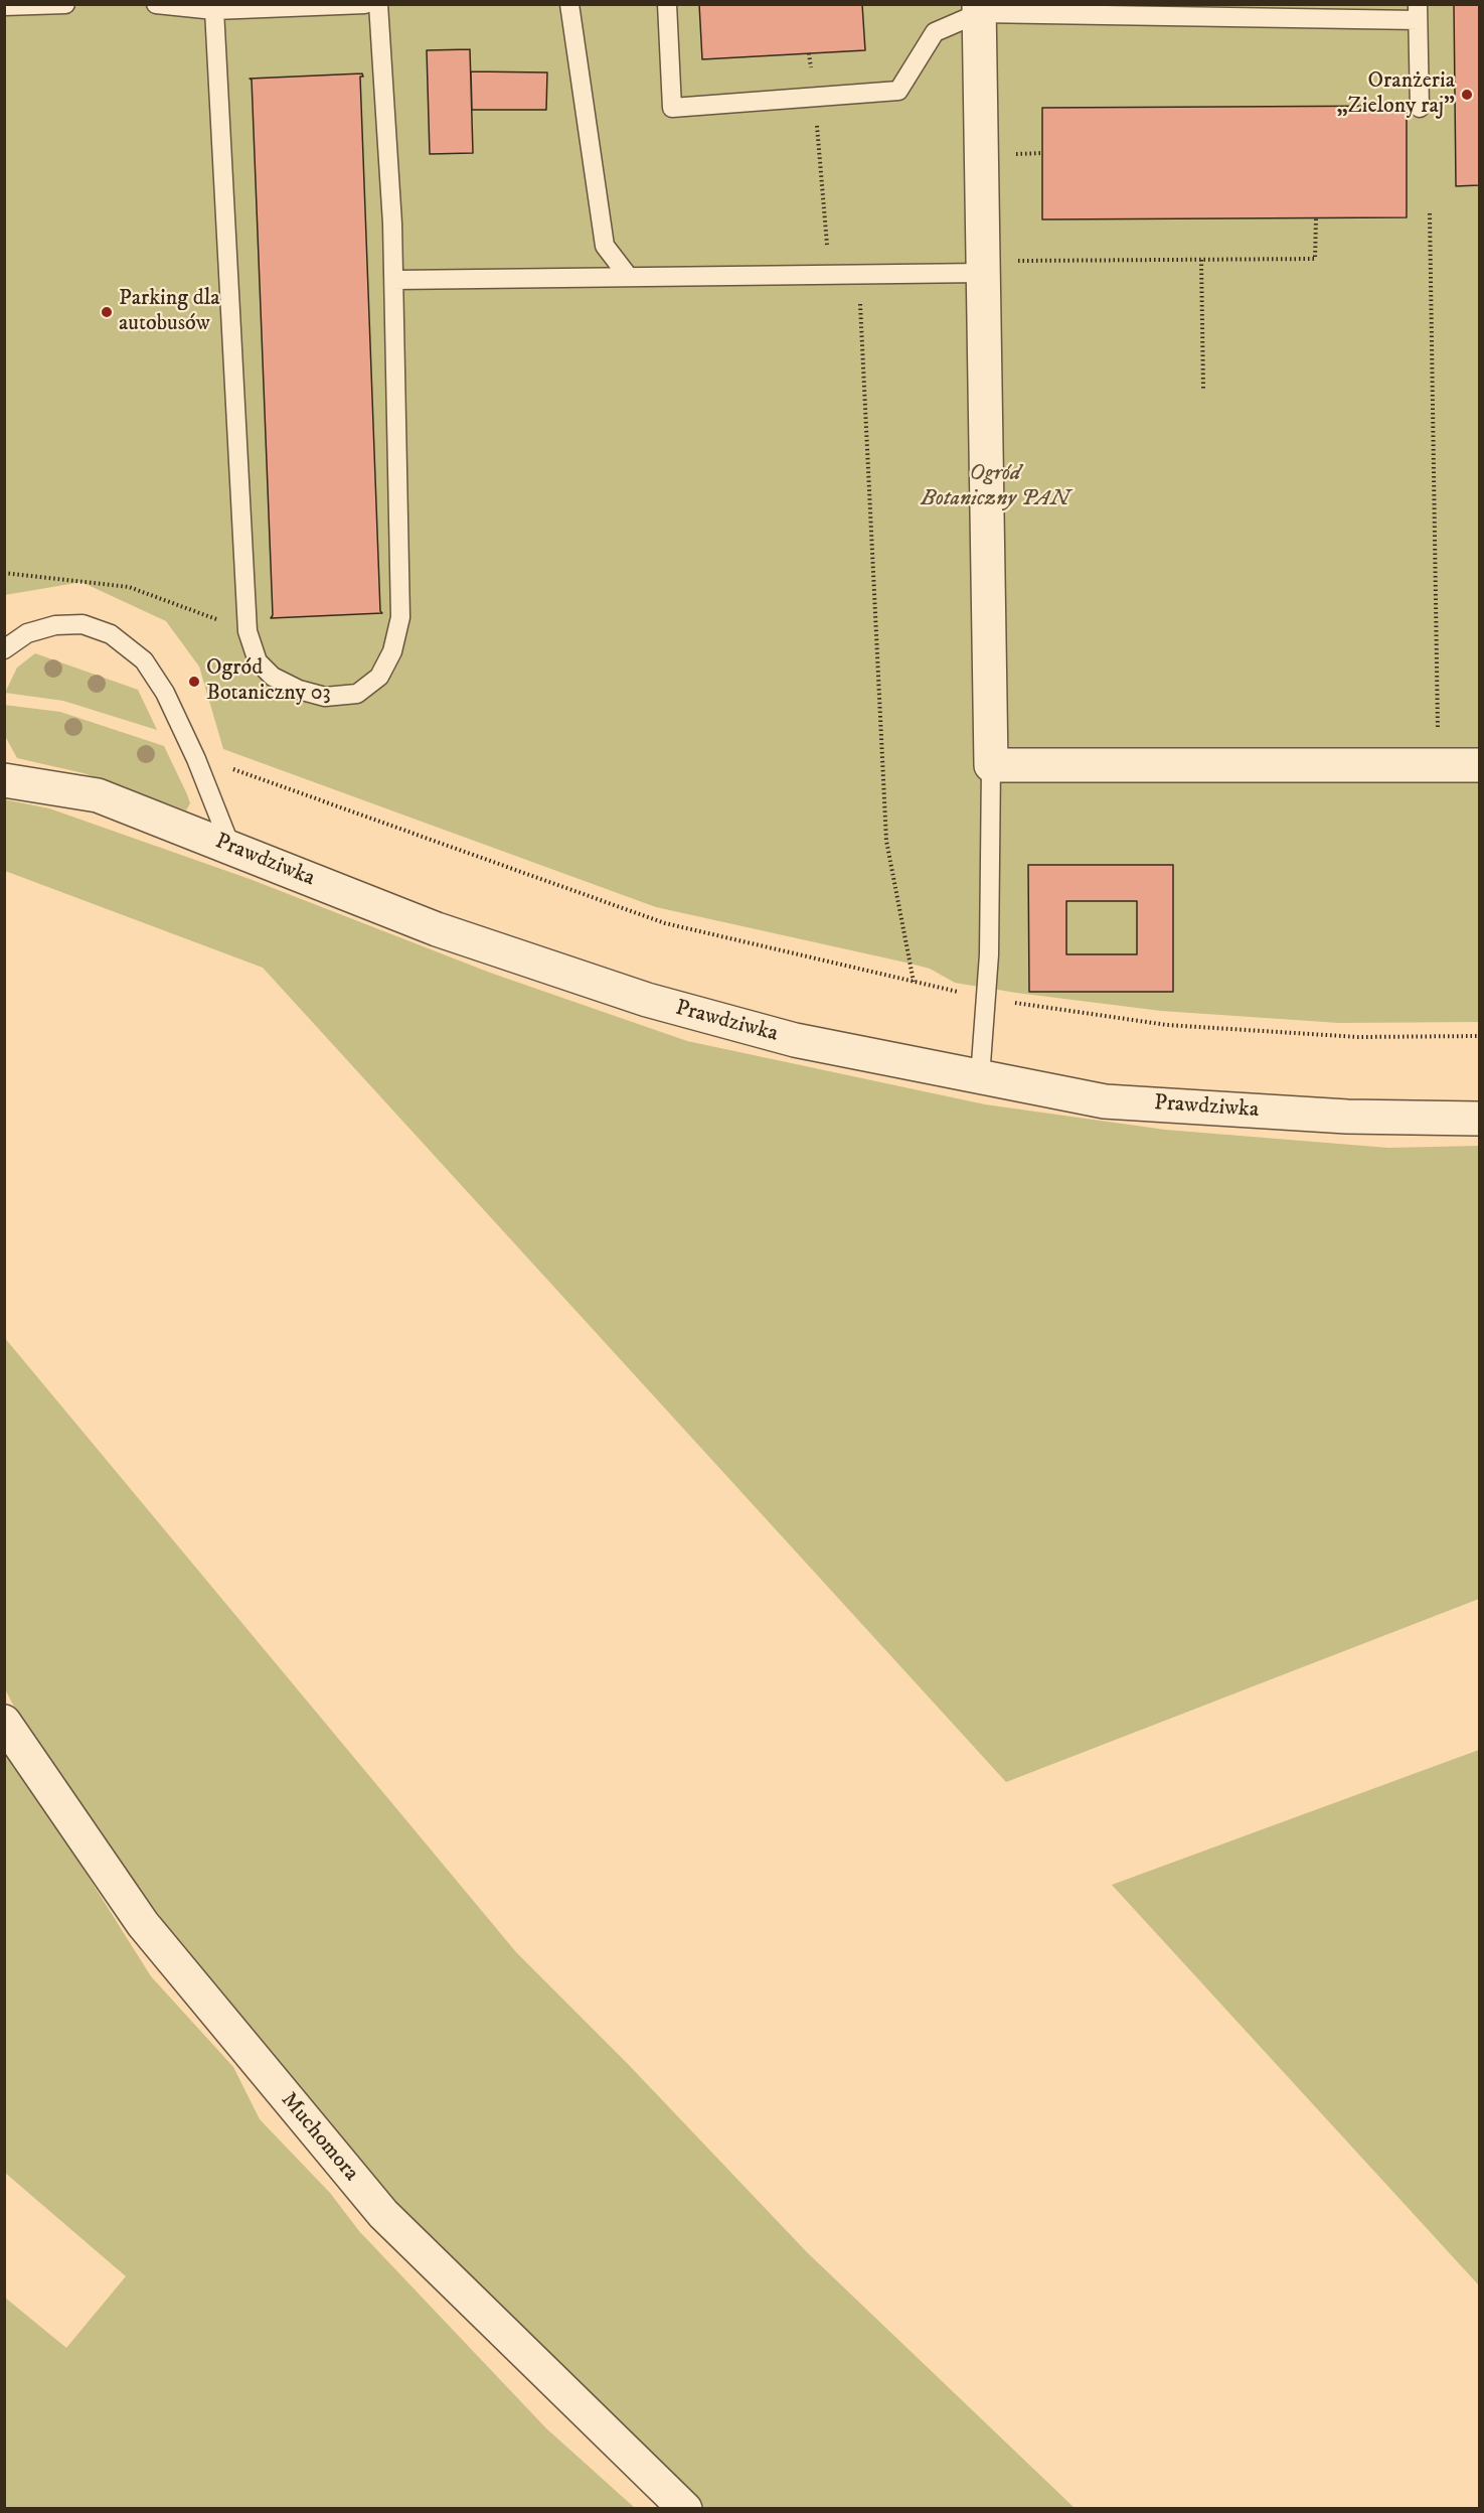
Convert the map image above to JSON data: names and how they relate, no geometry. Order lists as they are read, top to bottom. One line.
{"streets":{"street":["Prawdziwka","Muchomora"]},"parks":["Ogród Botaniczny PAN"],"places":["Oranżeria „Zielony raj”","Parking dla autobusów","Ogród Botaniczny 03"]}
